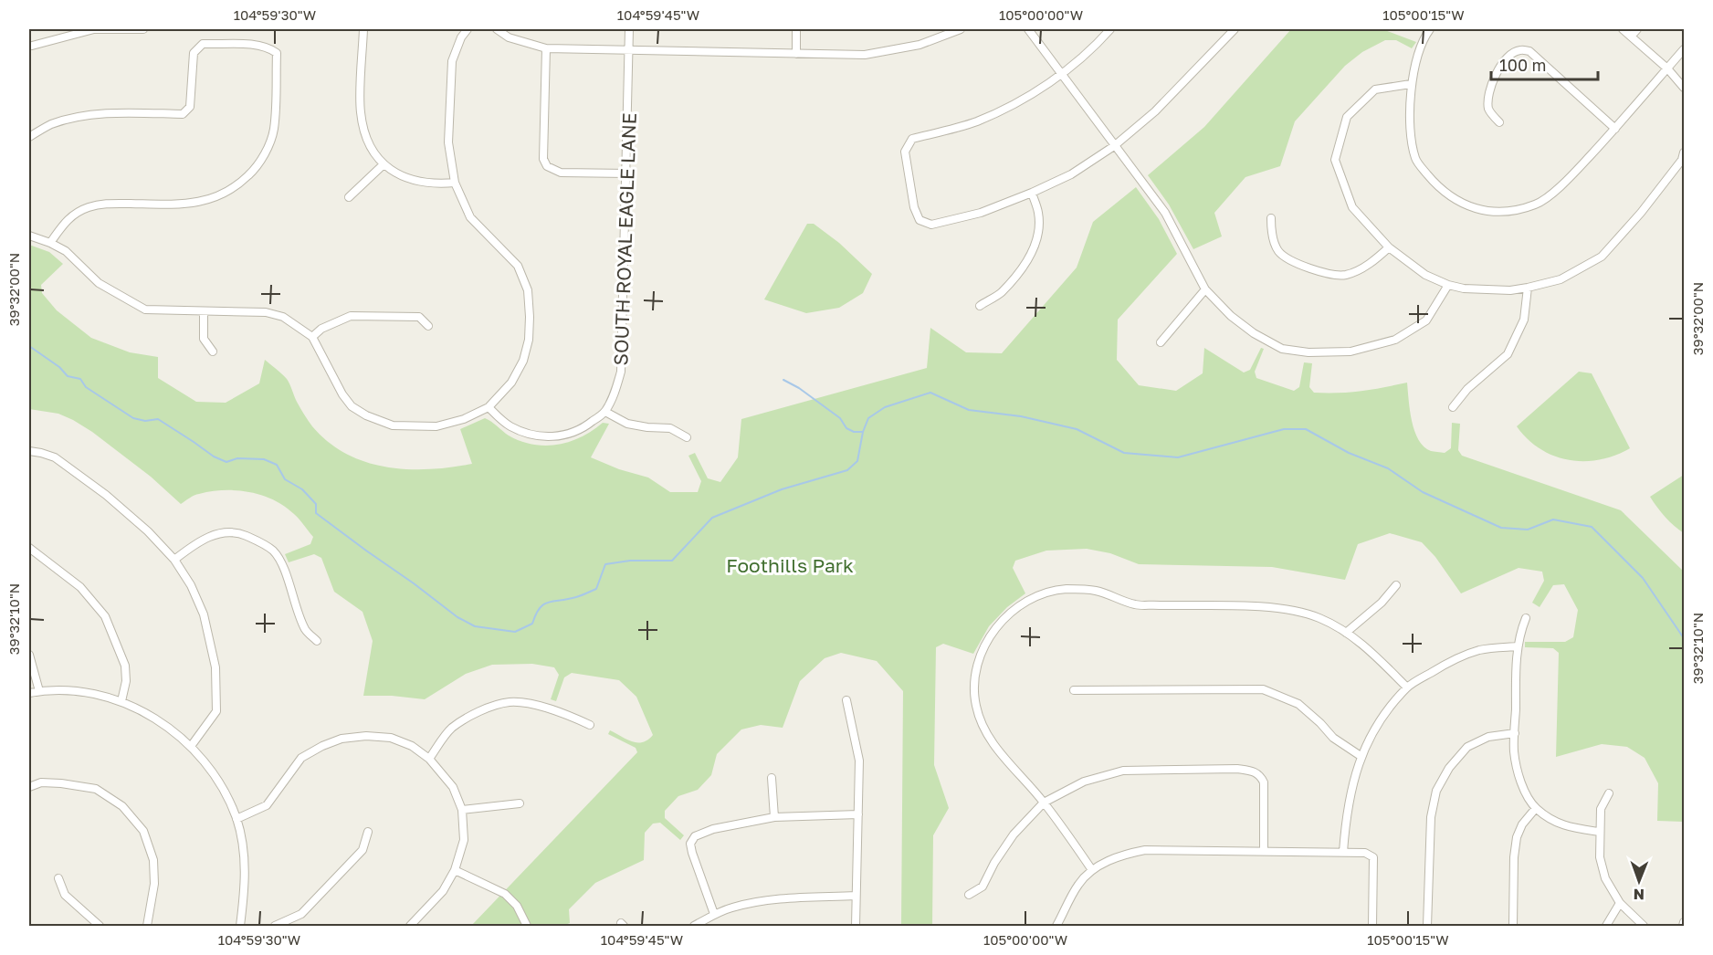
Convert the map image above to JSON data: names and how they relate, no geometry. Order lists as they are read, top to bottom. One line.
{"streets":{"street":["SOUTH ROYAL EAGLE LANE"]},"parks":["Foothills Park"],"scale_bar":"100 m","north":"bottom","coordinates":["104°59'30\"W","104°59'45\"W","105°00'00\"W","105°00'15\"W","39°32'00\"N","39°32'10\"N"]}
